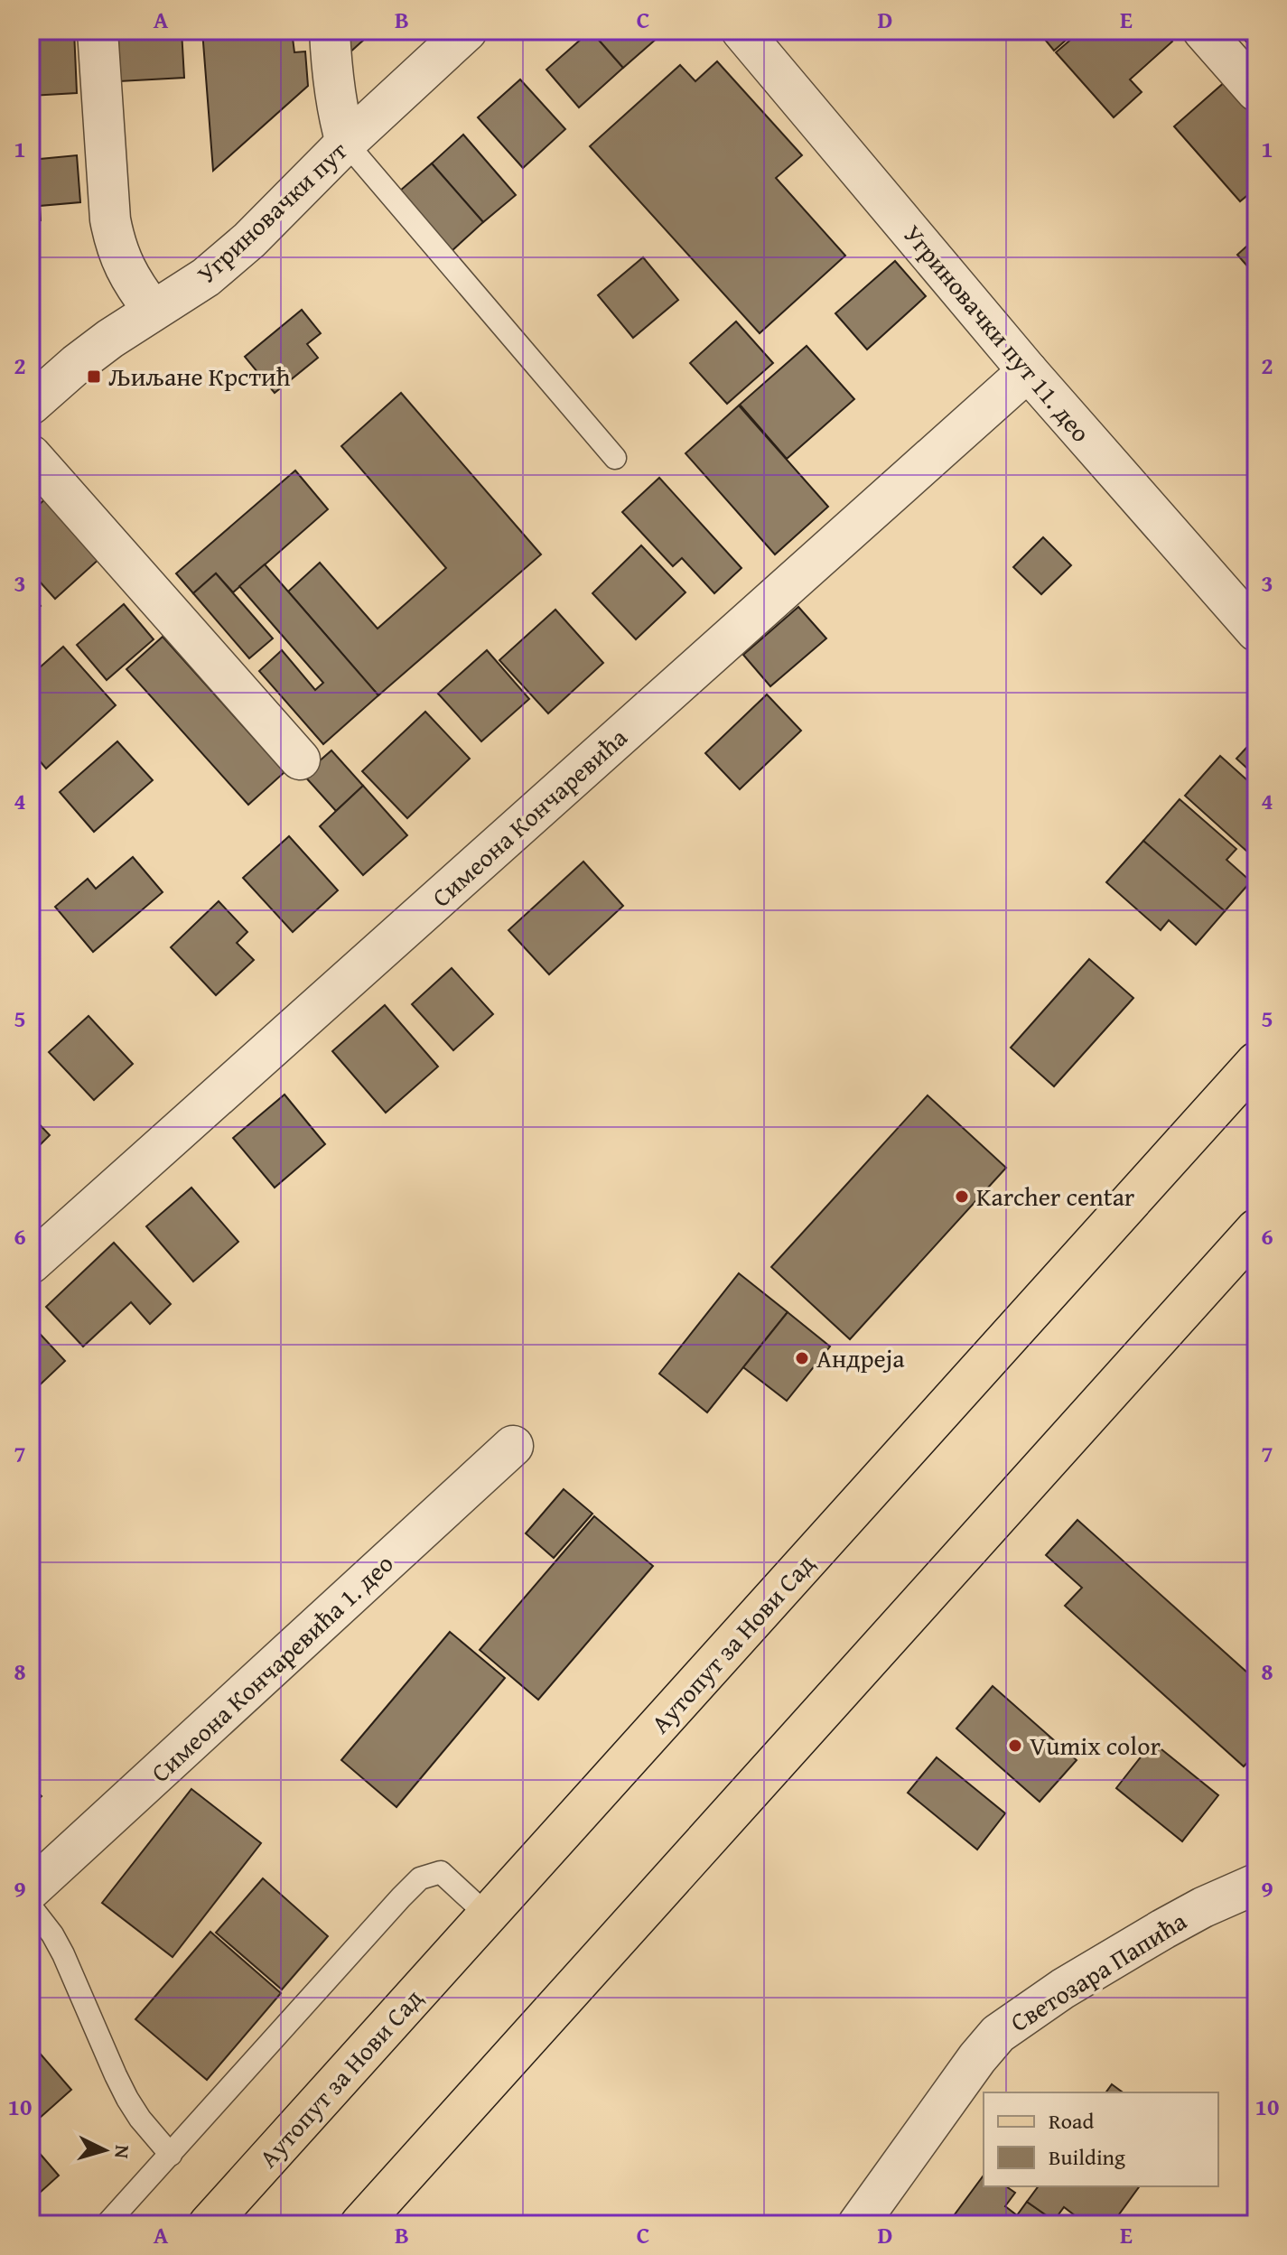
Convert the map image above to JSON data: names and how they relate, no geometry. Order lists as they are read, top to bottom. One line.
{"streets":{"main road":["Аутопут за Нови Сад"],"street":["Угриновачки пут","Угриновачки пут 11. део","Симеона Кончаревића","Симеона Кончаревића 1. део","Светозара Папића"]},"crossings":[["Угриновачки пут 11. део","Симеона Кончаревића"]],"places":{"transit":["Љиљане Крстић"],"other":["Karcher centar","Андреја","Vumix color"]},"legend":["Road","Building"],"north":"right","grid":{"columns":["A","B","C","D","E"],"rows":["1","2","3","4","5","6","7","8","9","10"]}}
